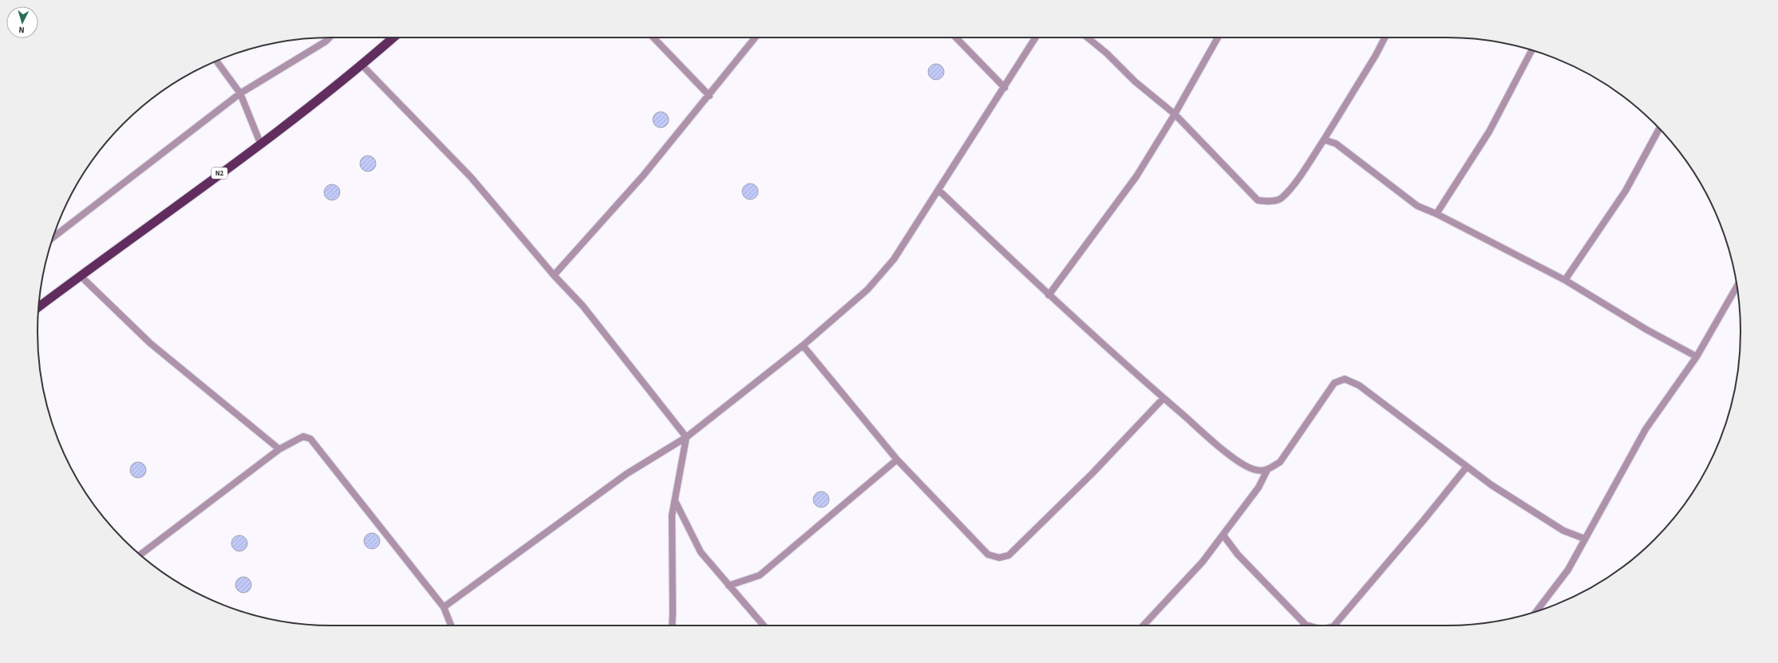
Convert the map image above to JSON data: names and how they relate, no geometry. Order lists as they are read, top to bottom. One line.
{"streets":{"highway":["N2"]},"north":"bottom"}
